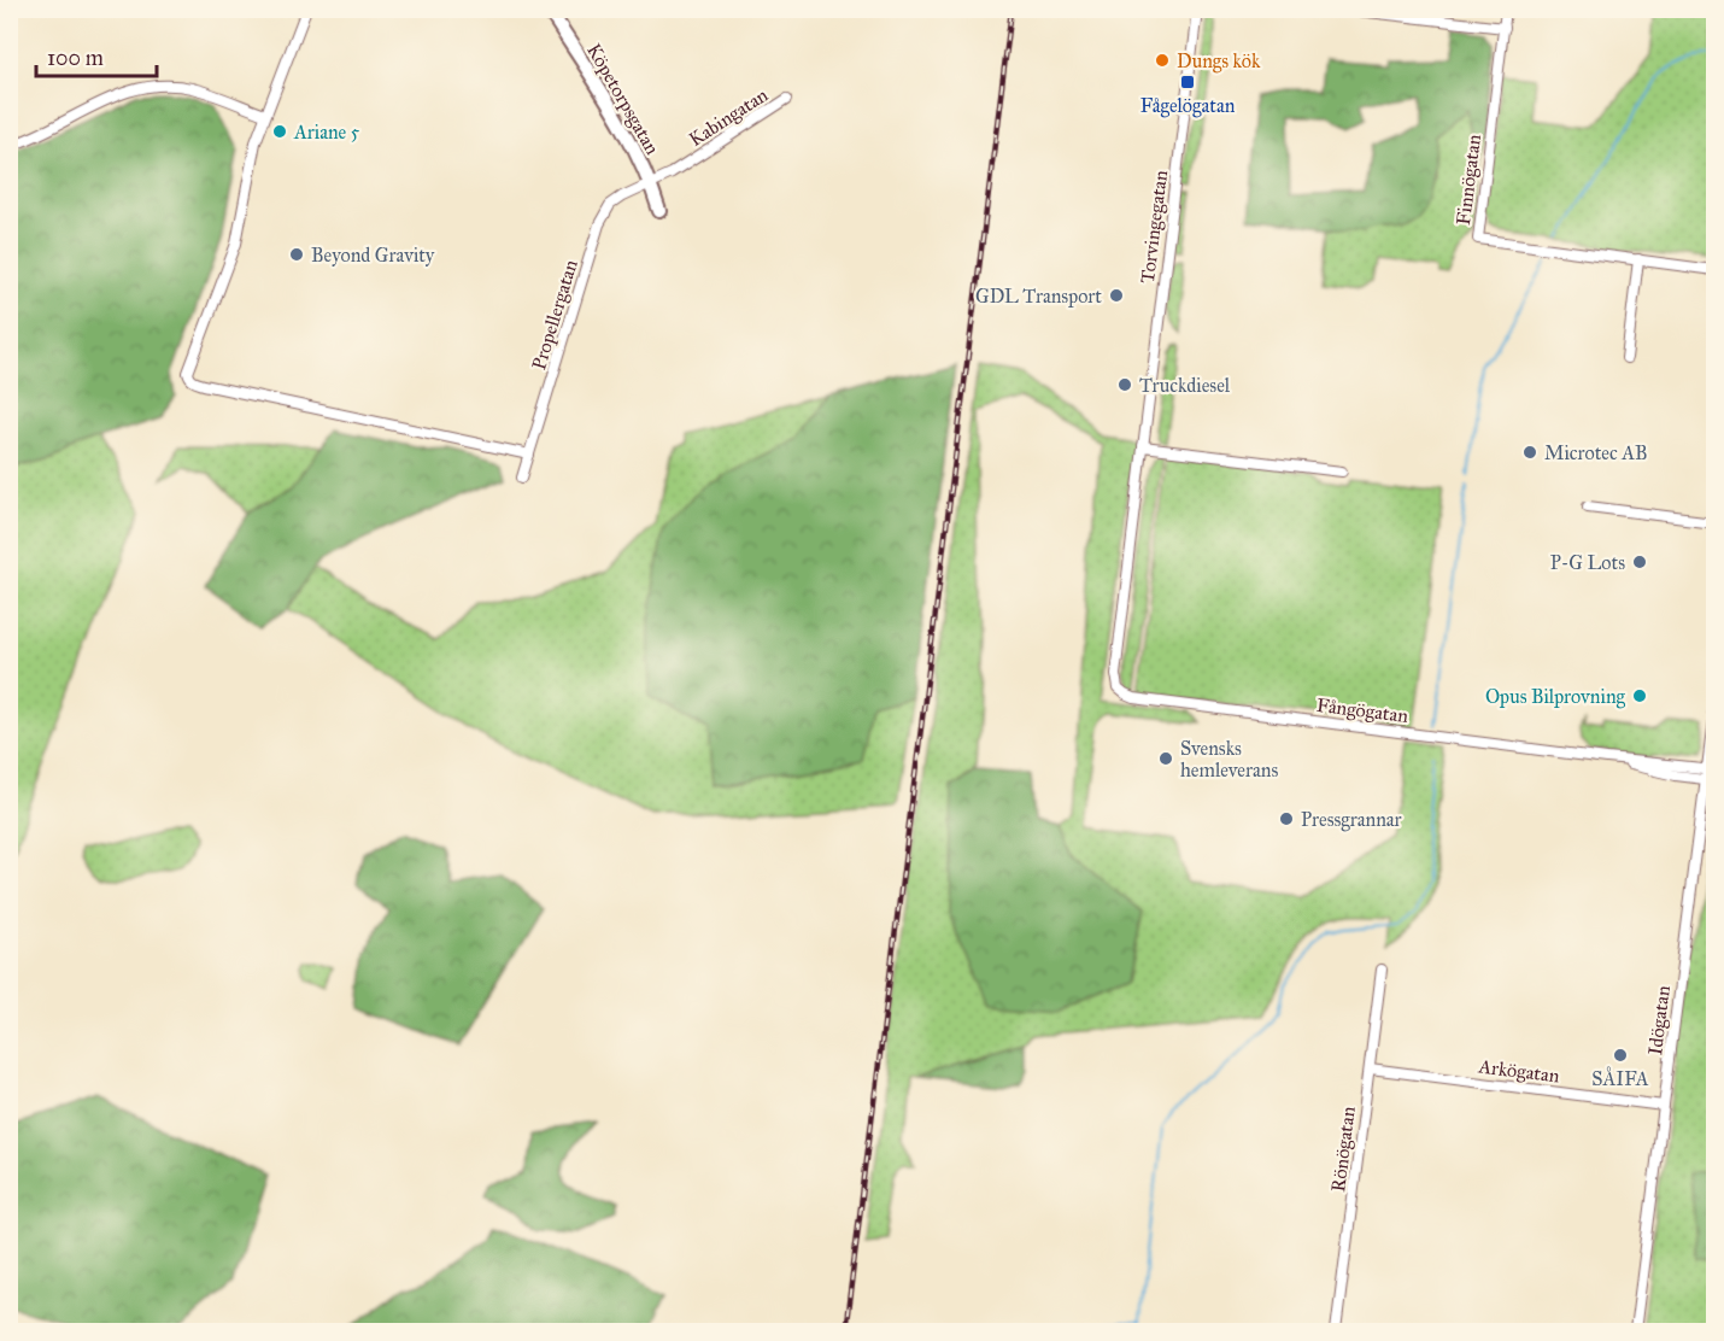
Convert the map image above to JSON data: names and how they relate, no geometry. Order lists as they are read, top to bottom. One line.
{"streets":{"street":["Köpetorpsgatan","Kabingatan","Finnögatan","Torvingegatan","Propellergatan","Fångögatan","Idögatan","Arkögatan","Rönögatan"]},"crossings":[["Köpetorpsgatan","Kabingatan"],["Köpetorpsgatan","Propellergatan"],["Kabingatan","Propellergatan"],["Torvingegatan","Fångögatan"],["Fångögatan","Idögatan"],["Idögatan","Arkögatan"],["Arkögatan","Rönögatan"]],"places":{"other":["Dungs kök","Ariane 5","Beyond Gravity","GDL Transport","Truckdiesel","Microtec AB","P-G Lots","Opus Bilprovning","Svensks hemleverans","Pressgrannar","SÅIFA"],"transit":["Fågelögatan"]},"scale_bar":"100 m"}
